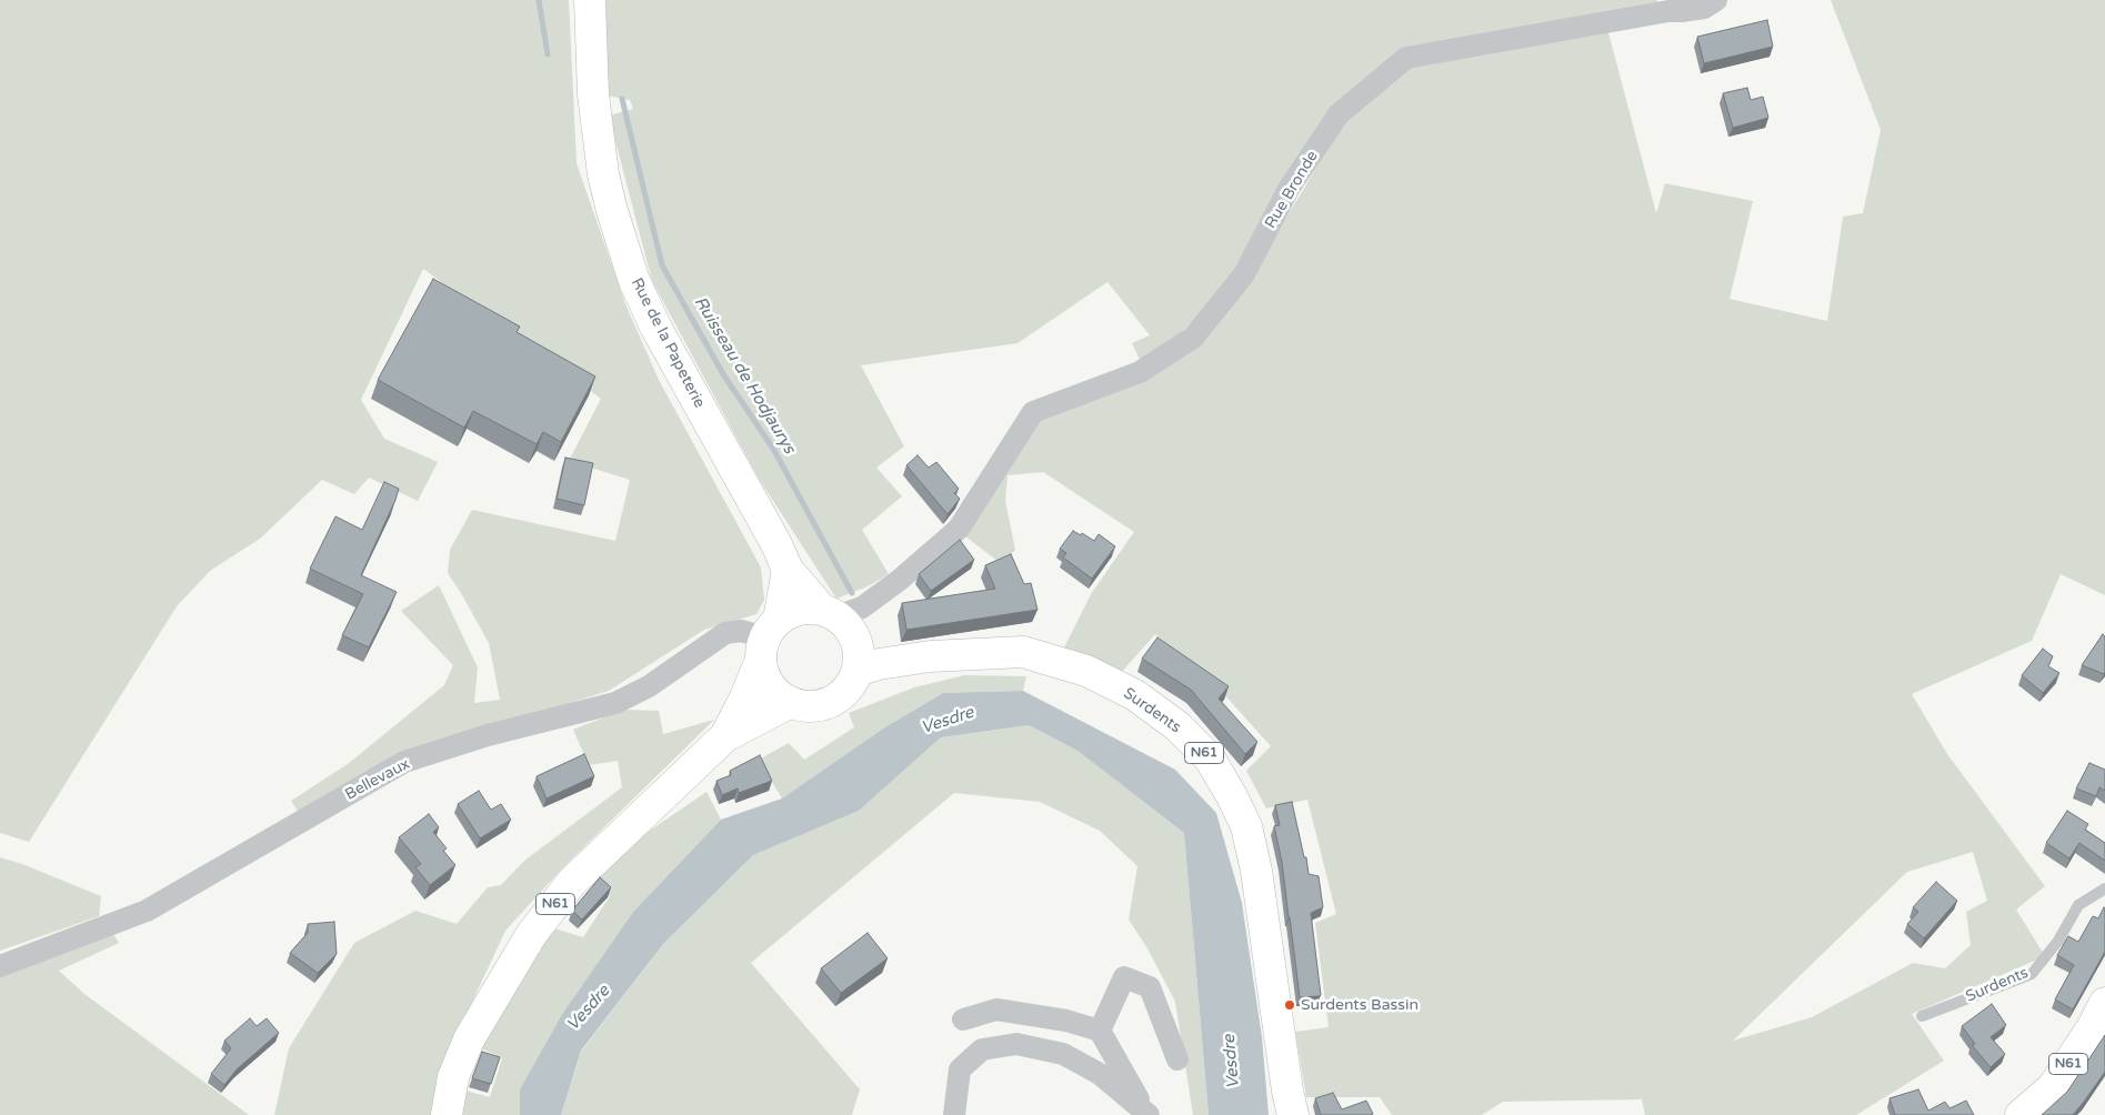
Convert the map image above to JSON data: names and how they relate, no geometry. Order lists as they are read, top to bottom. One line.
{"streets":{"main road":["Rue de la Papeterie","Surdents","N61"],"street":["Rue Bronde","Bellevaux"]},"crossings":[["Rue Bronde","Rue de la Papeterie"],["Rue Bronde","Surdents"],["Rue Bronde","N61"],["Rue Bronde","Bellevaux"],["Rue de la Papeterie","Surdents"],["Rue de la Papeterie","N61"],["Rue de la Papeterie","Bellevaux"],["Surdents","N61"],["Surdents","Bellevaux"],["N61","Bellevaux"]],"water":["Ruisseau de Hodjaurys","Vesdre"],"places":["Surdents Bassin"]}
